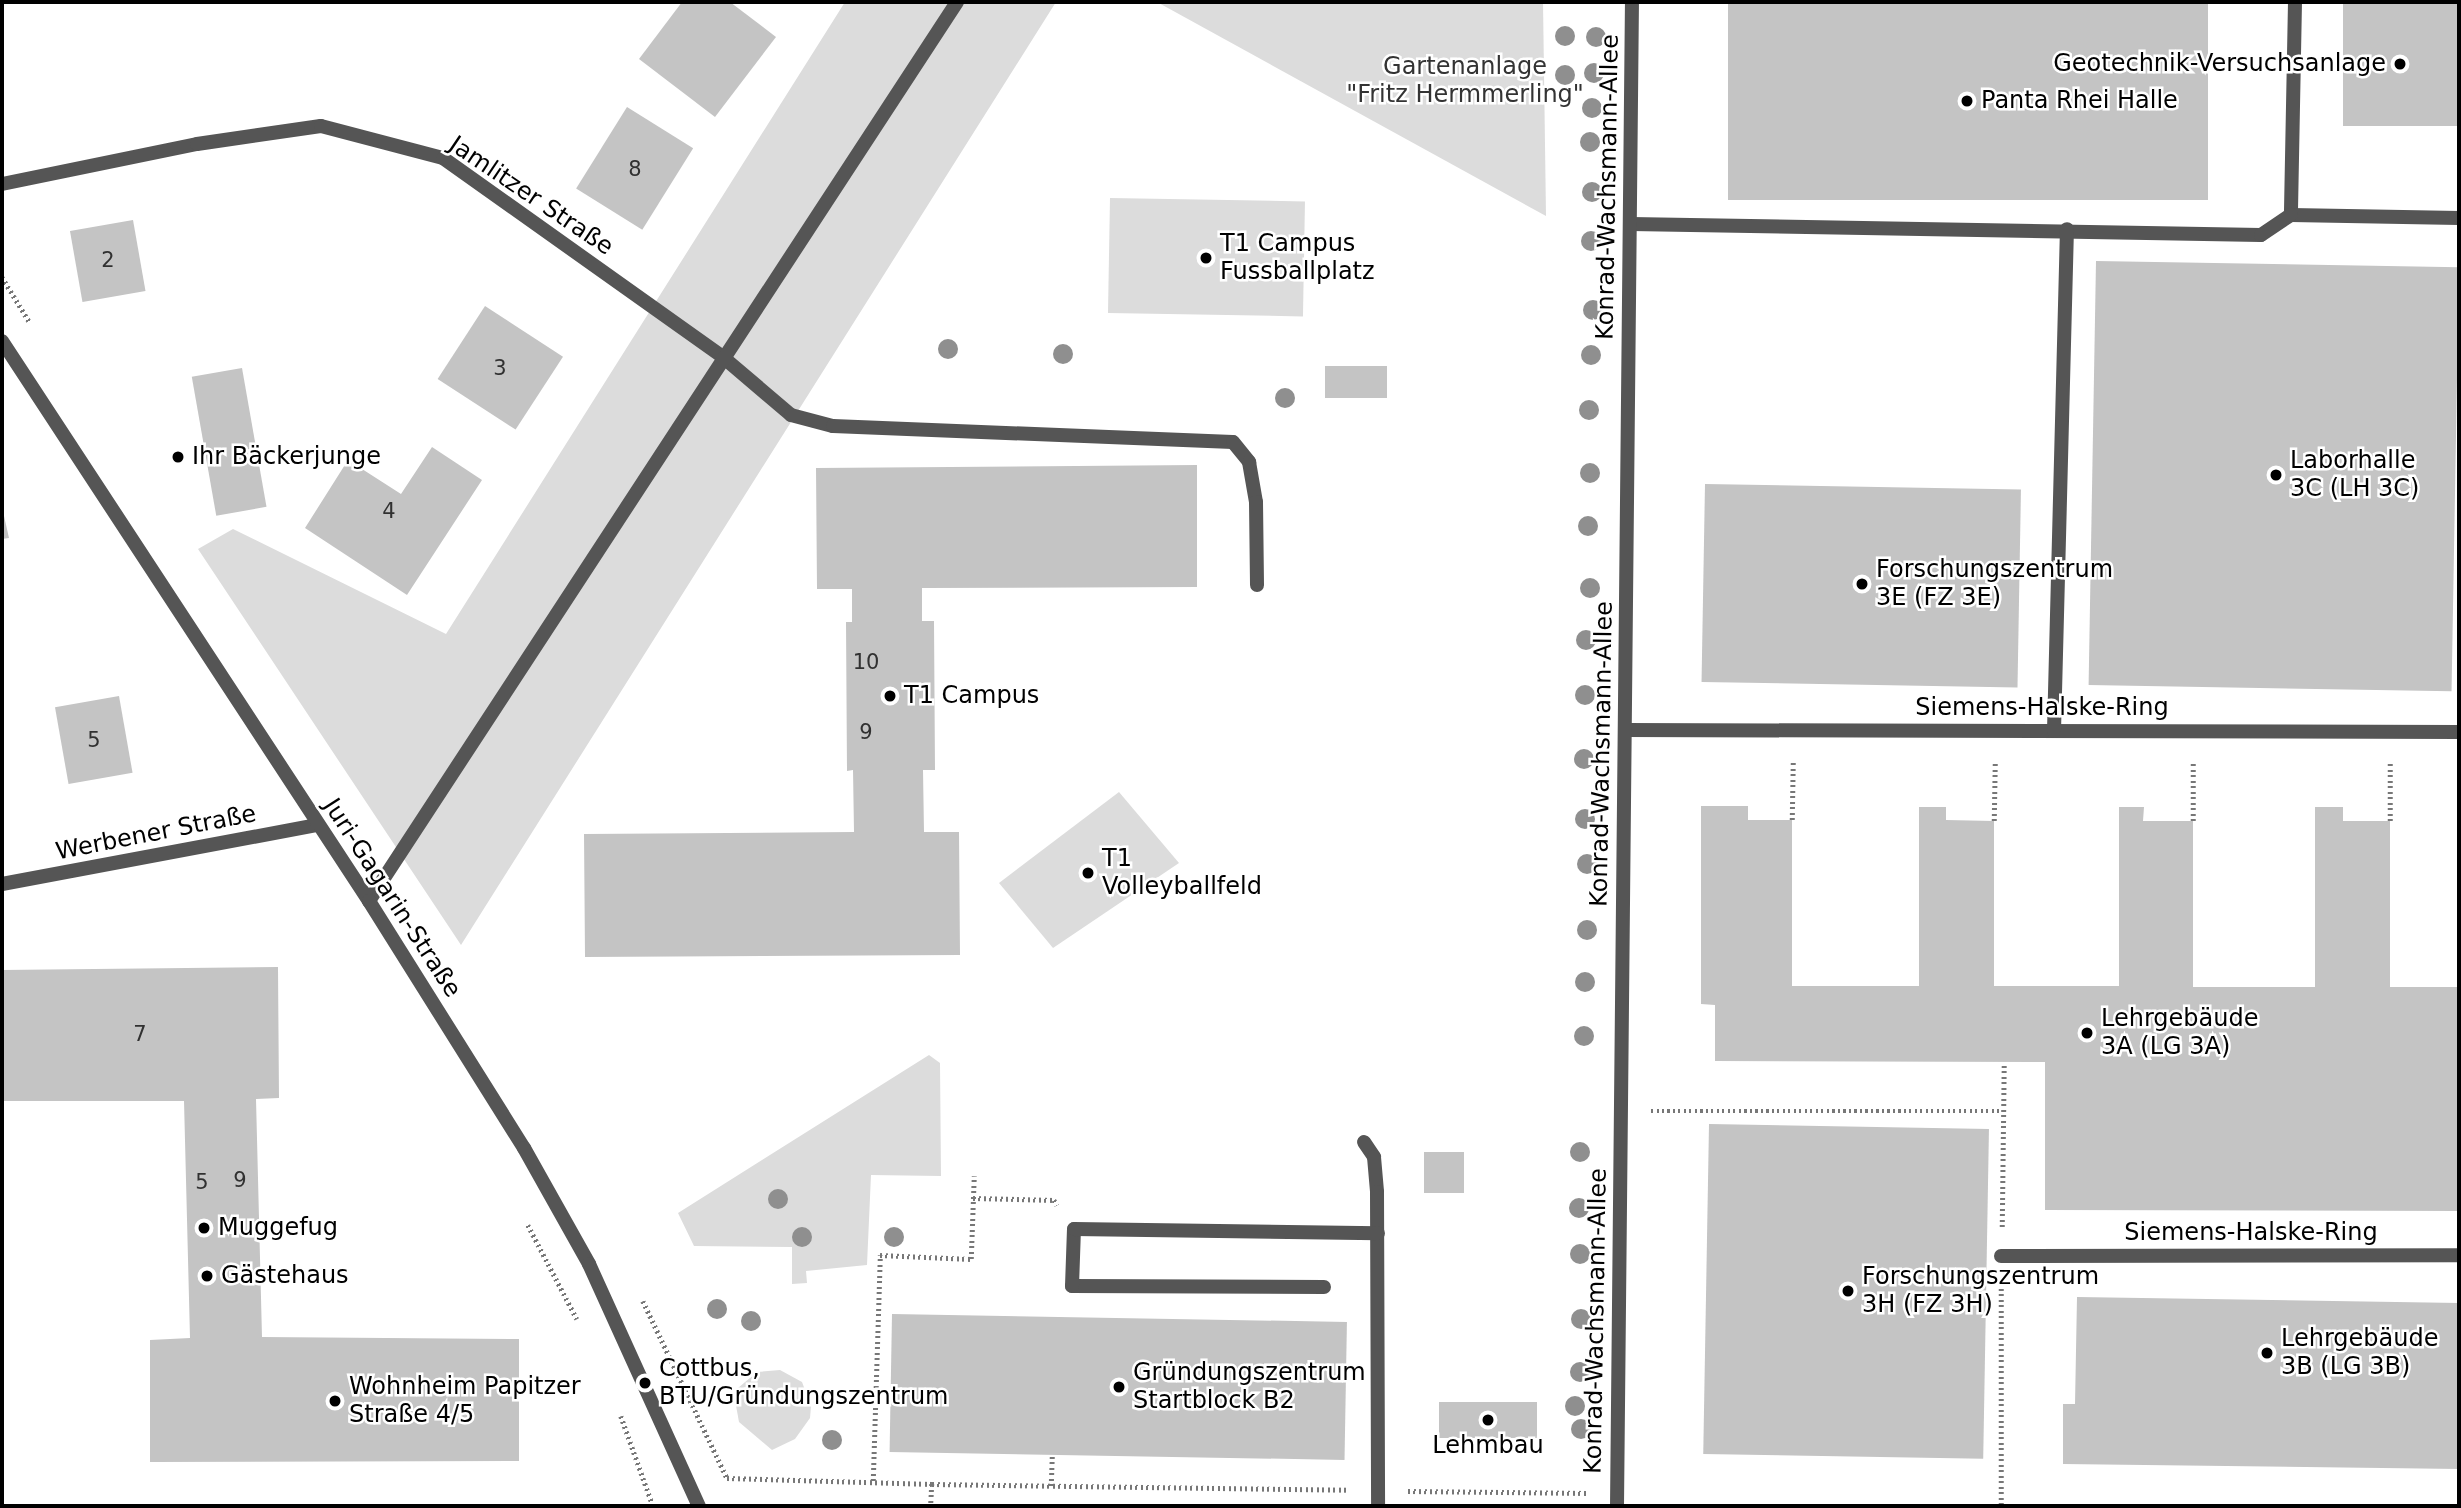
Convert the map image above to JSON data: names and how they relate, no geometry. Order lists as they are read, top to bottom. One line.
{"streets":{"street":["Konrad-Wachsmann-Allee","Jamlitzer Straße","Siemens-Halske-Ring","Werbener Straße","Juri-Gagarin-Straße"]},"crossings":[["Konrad-Wachsmann-Allee","Siemens-Halske-Ring"],["Werbener Straße","Juri-Gagarin-Straße"]],"parks":["Gartenanlage \"Fritz Hermmerling\""],"places":["Geotechnik-Versuchsanlage","Panta Rhei Halle","T1 Campus Fussballplatz","Ihr Bäckerjunge","Laborhalle 3C (LH 3C)","Forschungszentrum 3E (FZ 3E)","T1 Campus","T1 Volleyballfeld","Lehrgebäude 3A (LG 3A)","Muggefug","Gästehaus","Forschungszentrum 3H (FZ 3H)","Lehrgebäude 3B (LG 3B)","Cottbus, BTU/Gründungszentrum","Gründungszentrum Startblock B2","Wohnheim Papitzer Straße 4/5","Lehmbau"],"house_numbers":["8","2","3","4","10","9","5","7","9","5"]}
